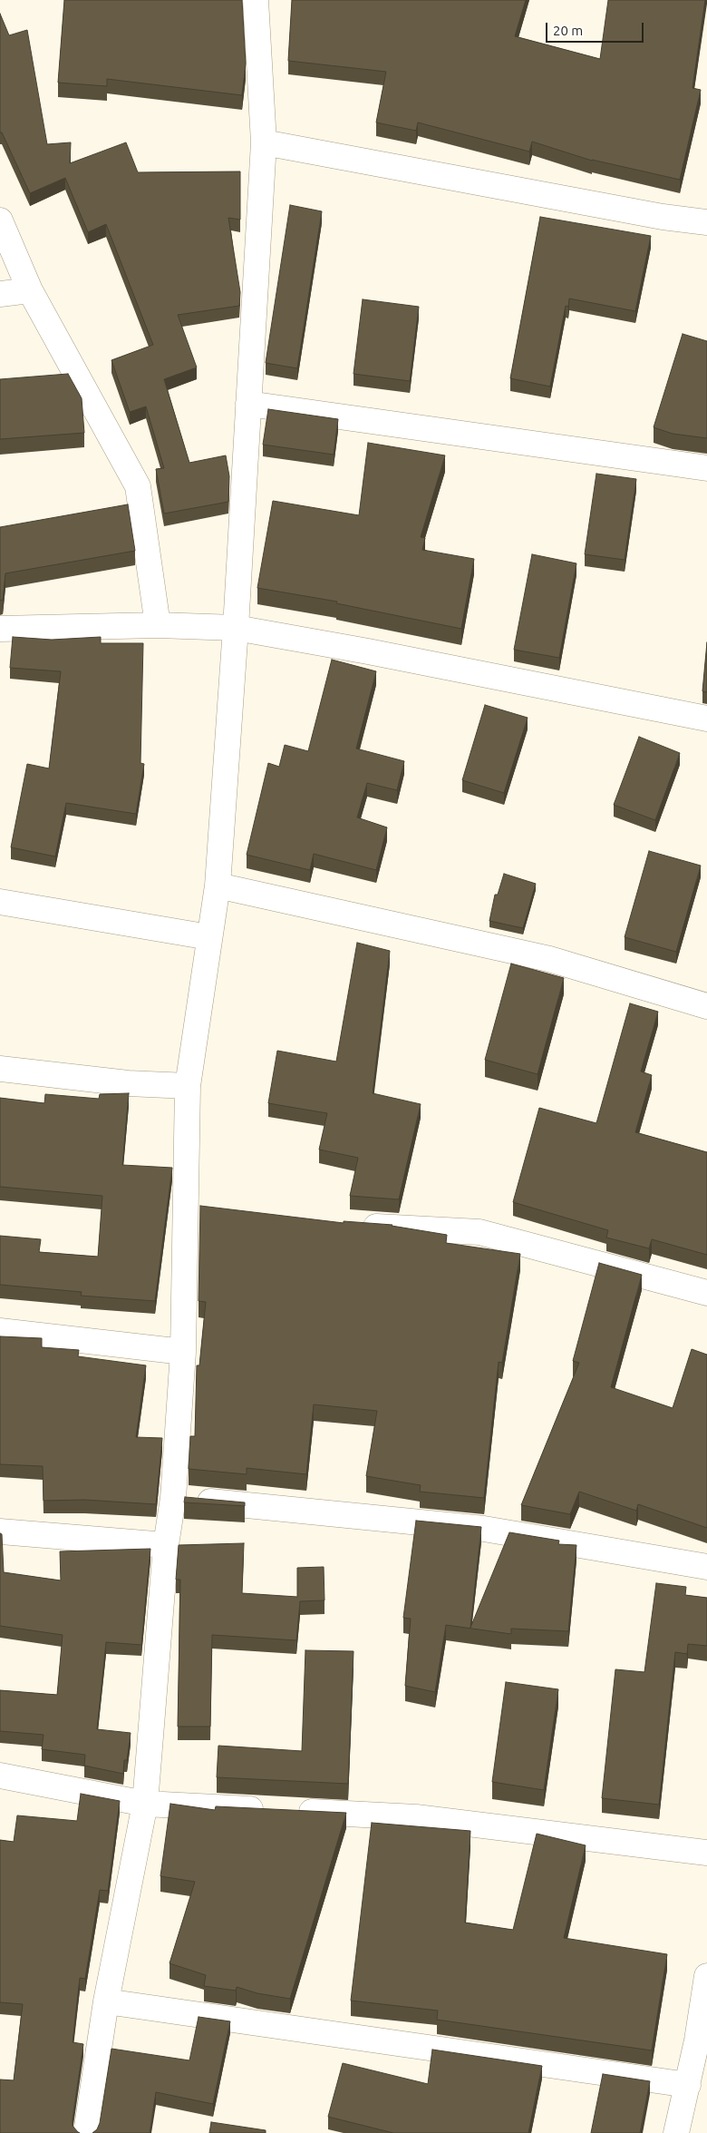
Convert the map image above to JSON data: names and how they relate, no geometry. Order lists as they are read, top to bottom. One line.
{"scale_bar":"20 m"}
